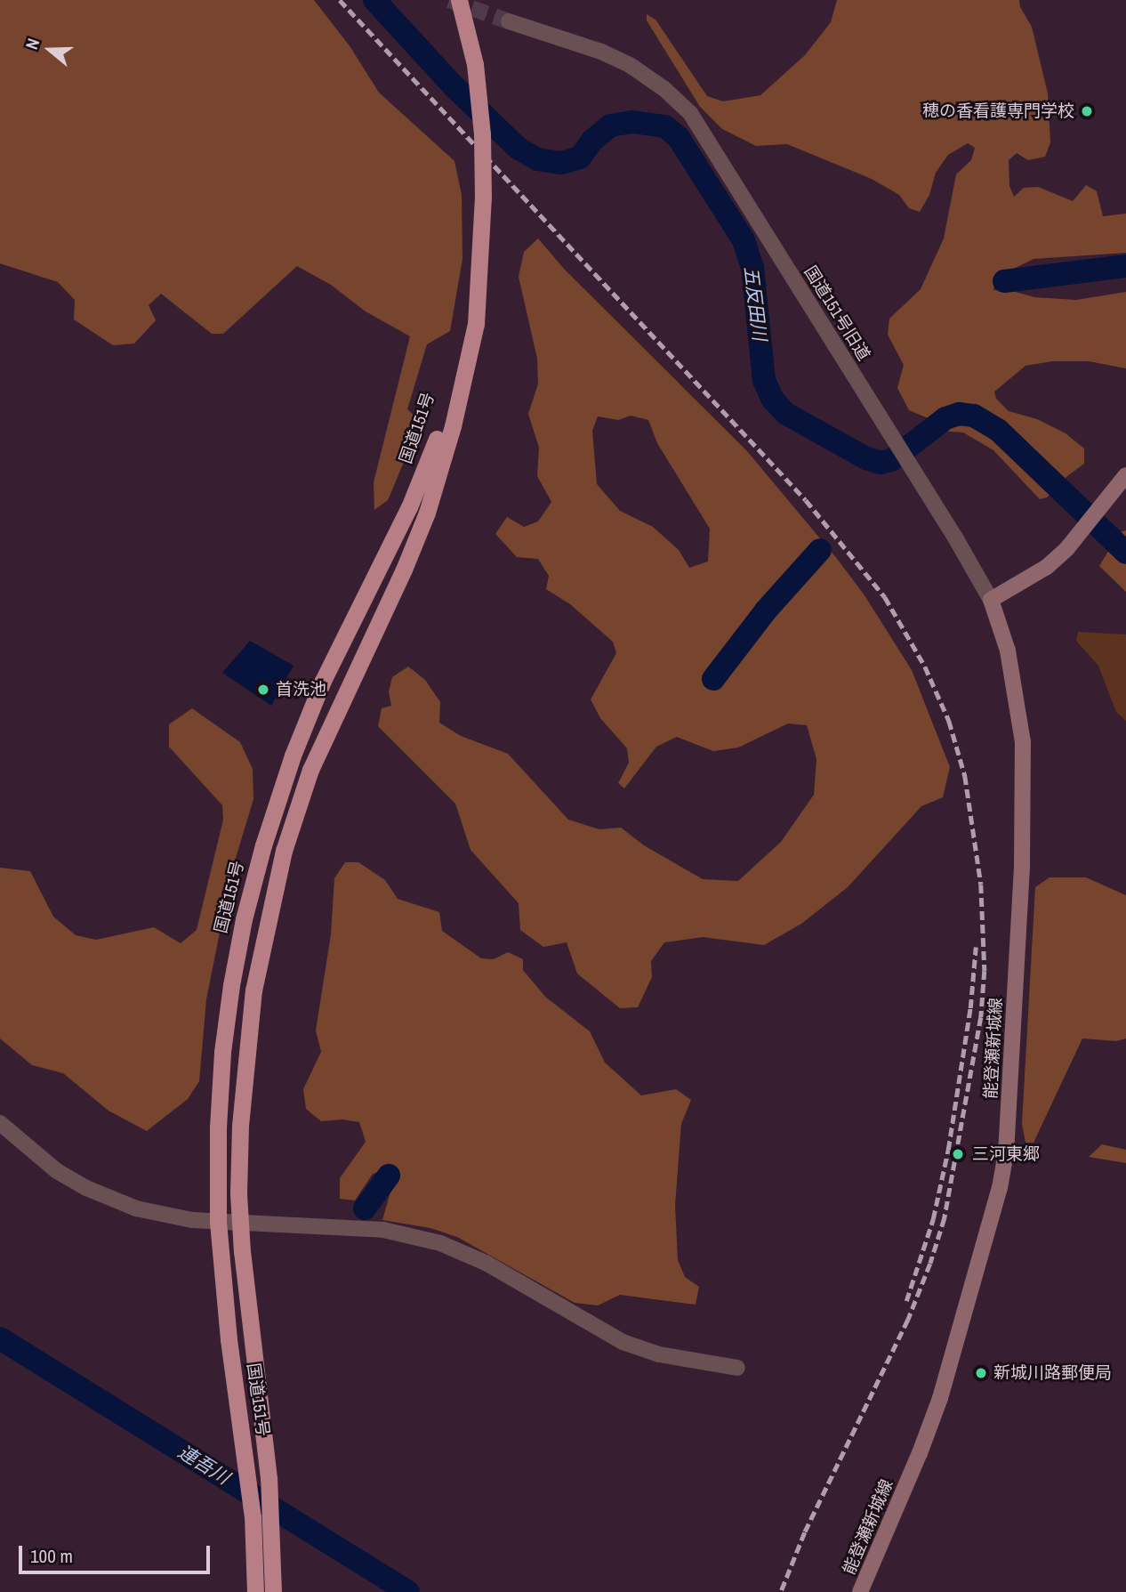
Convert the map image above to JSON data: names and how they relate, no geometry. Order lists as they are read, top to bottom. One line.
{"streets":{"highway":["国道151号"],"main road":["能登瀬新城線"],"street":["国道151号旧道"]},"crossings":[["国道151号旧道","能登瀬新城線"]],"water":["五反田川","連吾川"],"places":["穂の香看護専門学校","首洗池","三河東郷","新城川路郵便局"],"scale_bar":"100 m","north":"left"}
